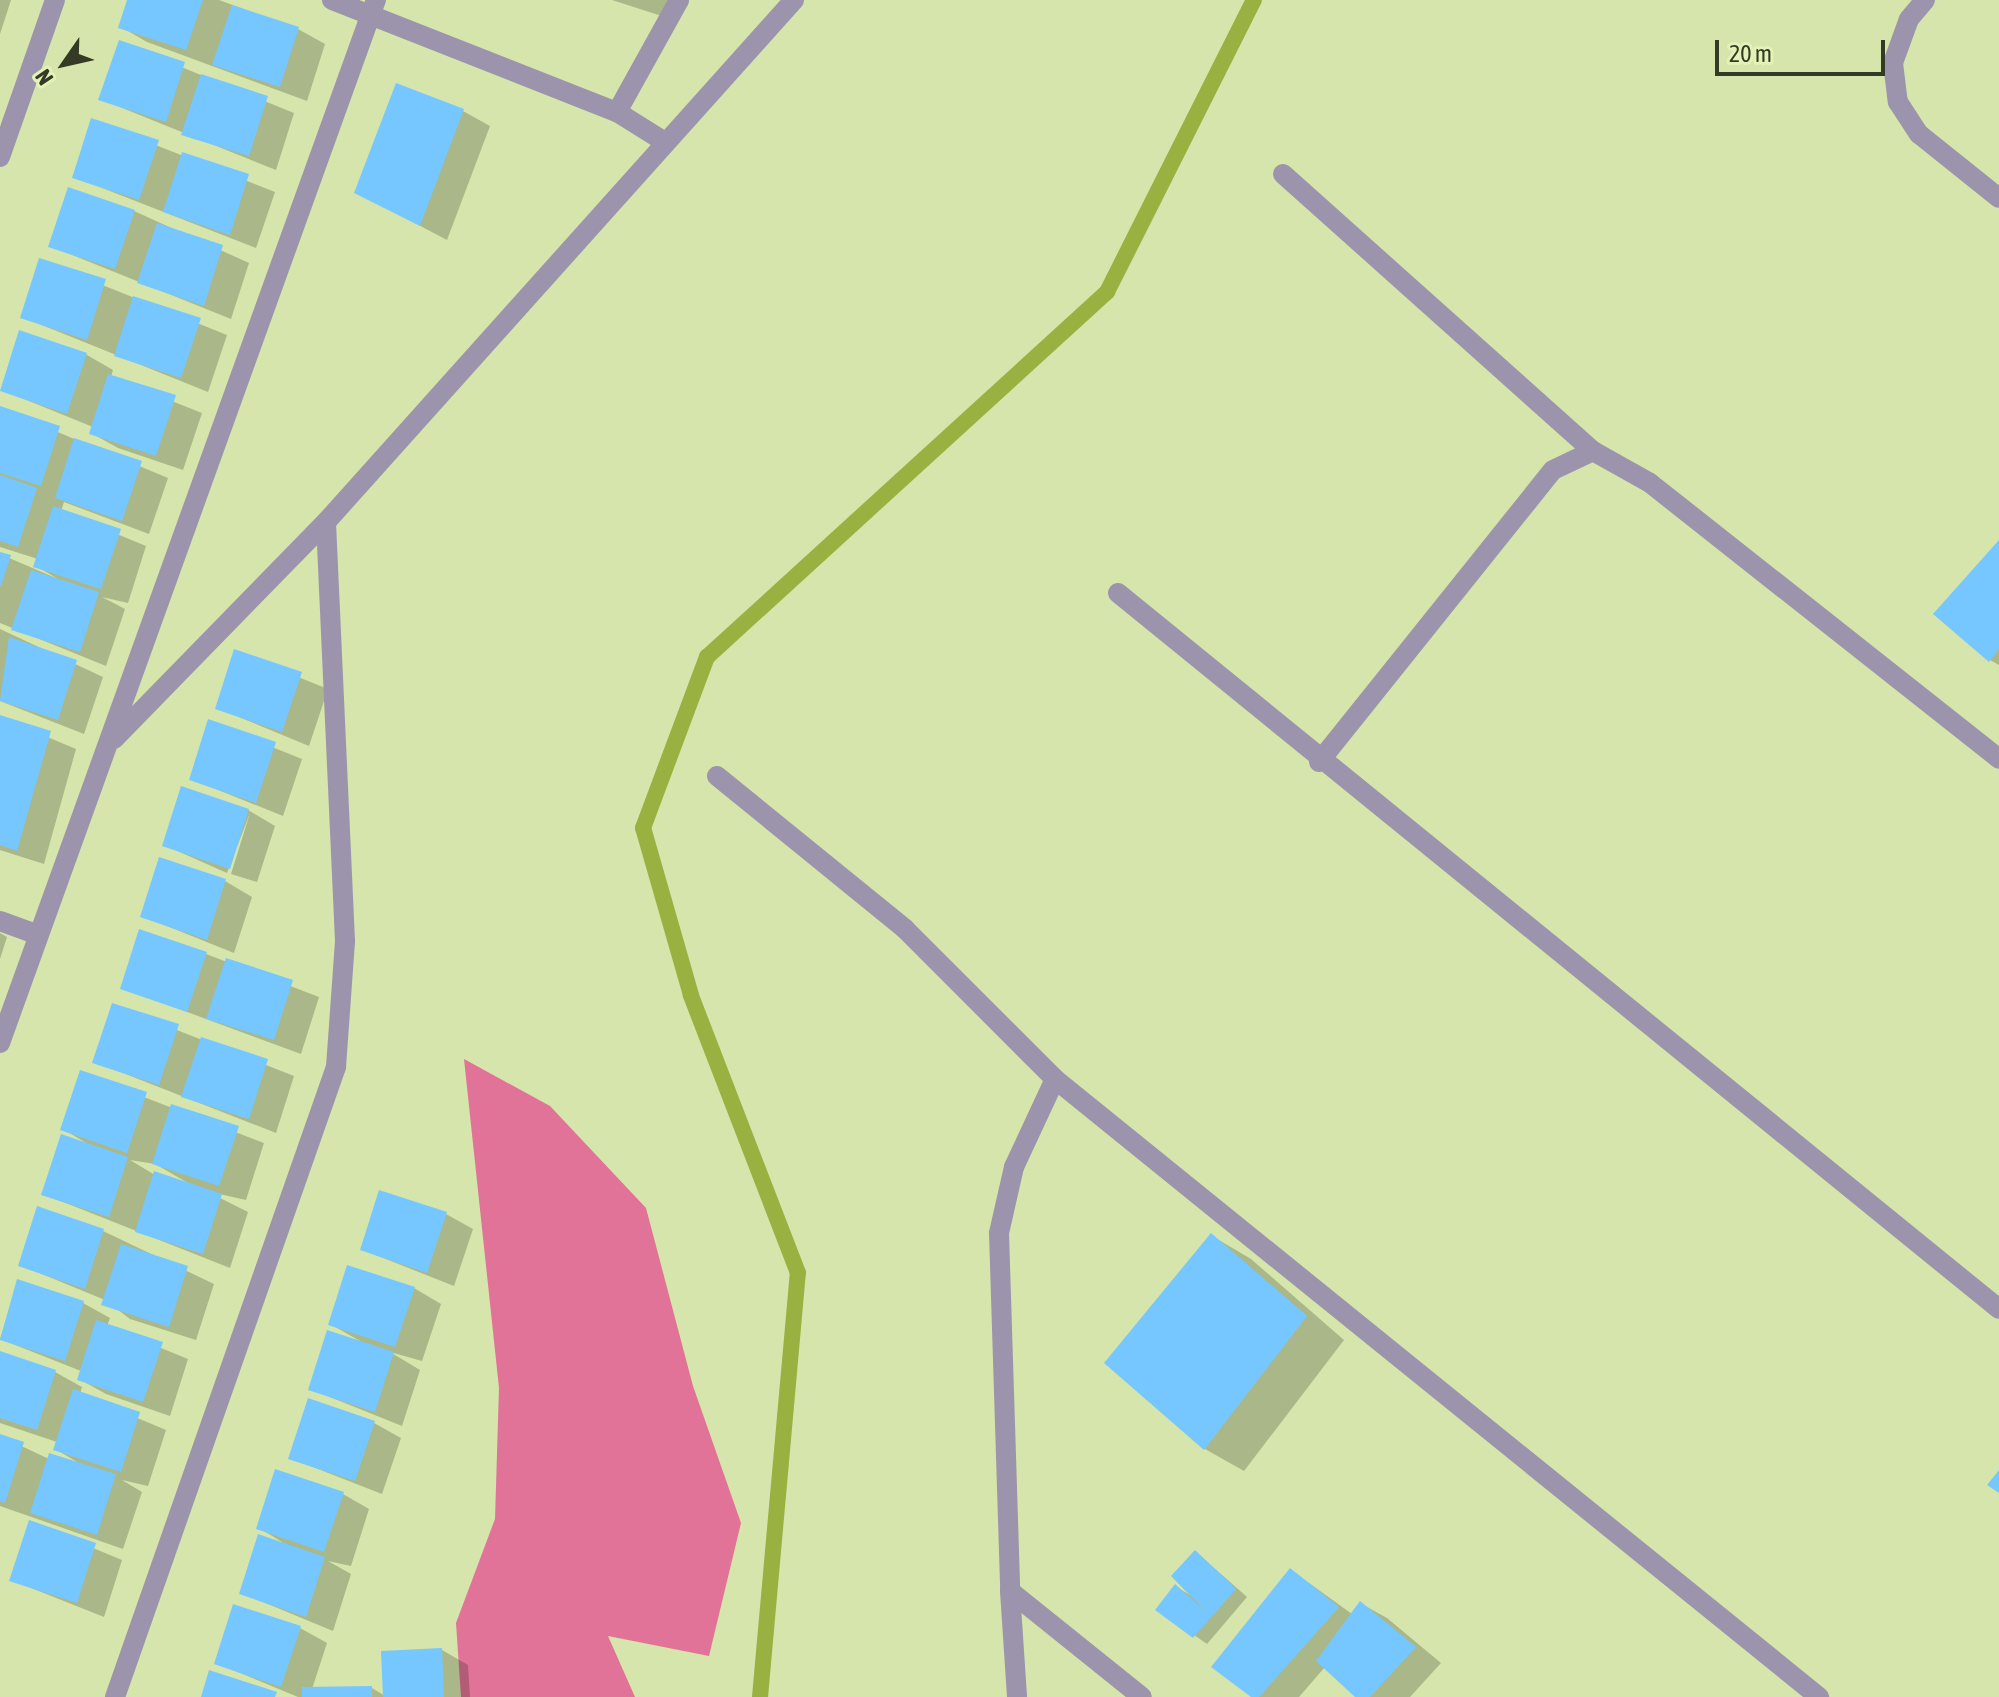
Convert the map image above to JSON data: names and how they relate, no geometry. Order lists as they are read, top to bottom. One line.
{"scale_bar":"20 m","north":"bottom left"}
